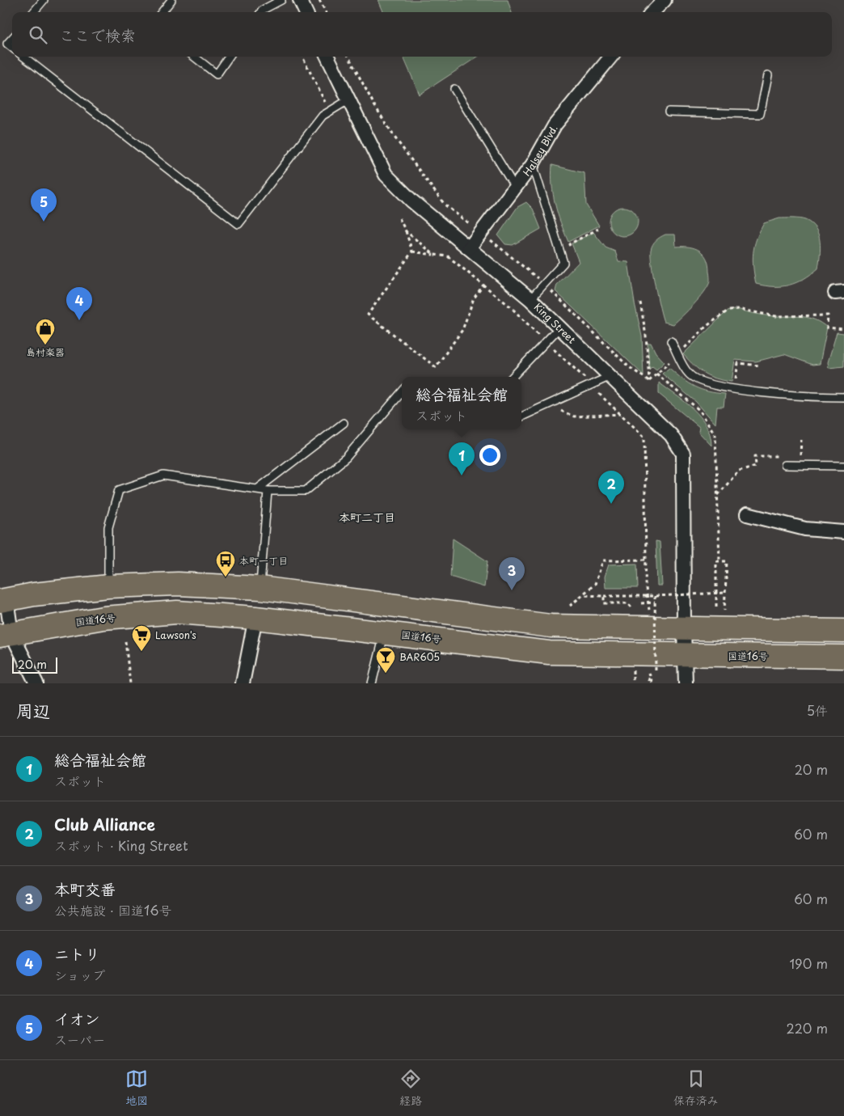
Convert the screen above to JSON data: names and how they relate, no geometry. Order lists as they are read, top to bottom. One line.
{"streets":{"highway":["国道16号"],"street":["Halsey Blvd.","King Street"]},"crossings":[["Halsey Blvd.","King Street"],["King Street","国道16号"]],"districts":["本町二丁目"],"places":{"shop":["島村楽器"],"bus stop":["本町一丁目"],"supermarket":["Lawson's"],"bar":["BAR605"]},"scale_bar":"20 m","page":{"search":"ここで検索","pins":["5","4","1","2","3"],"popup":["総合福祉会館","スポット"],"scale":"20 m","heading":["周辺","5件"],"list":[{"mark":"1","name":"総合福祉会館","note":"スポット","value":"20 m"},{"mark":"2","name":"Club Alliance","note":"スポット · King Street","value":"60 m"},{"mark":"3","name":"本町交番","note":"公共施設 · 国道16号","value":"60 m"},{"mark":"4","name":"ニトリ","note":"ショップ","value":"190 m"},{"mark":"5","name":"イオン","note":"スーパー","value":"220 m"}],"nav":["地図","経路","保存済み"]}}
